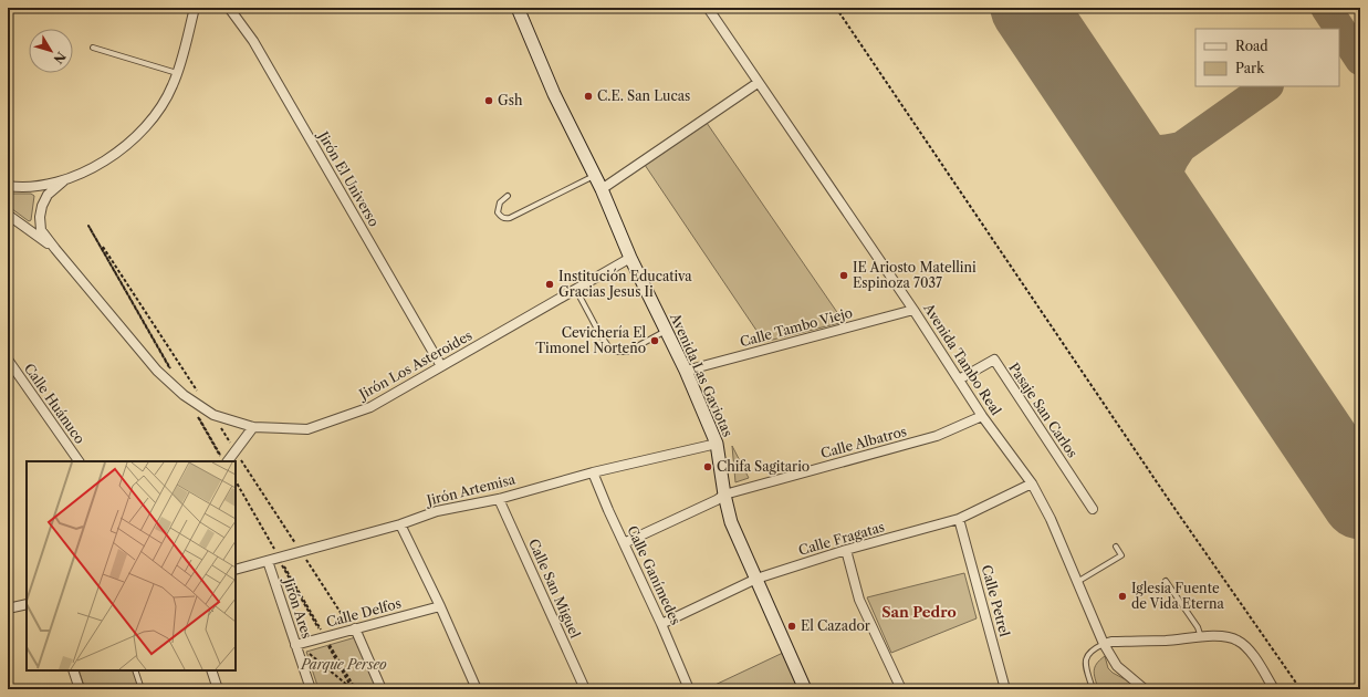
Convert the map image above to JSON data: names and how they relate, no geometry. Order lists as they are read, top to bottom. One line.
{"streets":{"street":["Jirón El Universo","Calle Tambo Viejo","Avenida Tambo Real","Jirón Los Asteroides","Avenida Las Gaviotas","Calle Huánuco","Pasaje San Carlos","Calle Albatros","Jirón Artemisa","Calle Fragatas","Calle Ganímedes","Calle San Miguel","Calle Petrel","Jirón Ares","Calle Delfos"]},"crossings":[["Jirón El Universo","Jirón Los Asteroides"],["Calle Tambo Viejo","Avenida Tambo Real"],["Calle Tambo Viejo","Avenida Las Gaviotas"],["Avenida Tambo Real","Pasaje San Carlos"],["Avenida Tambo Real","Calle Albatros"],["Avenida Tambo Real","Calle Fragatas"],["Jirón Los Asteroides","Avenida Las Gaviotas"],["Avenida Las Gaviotas","Calle Albatros"],["Avenida Las Gaviotas","Jirón Artemisa"],["Avenida Las Gaviotas","Calle Fragatas"],["Calle Albatros","Calle Ganímedes"],["Jirón Artemisa","Calle Ganímedes"],["Jirón Artemisa","Calle San Miguel"],["Jirón Artemisa","Jirón Ares"],["Calle Fragatas","Calle Ganímedes"],["Calle Fragatas","Calle Petrel"],["Jirón Ares","Calle Delfos"]],"districts":["San Pedro"],"parks":["Parque Perseo"],"places":["C.E. San Lucas","Gsh","IE Ariosto Matellini Espinoza 7037","Institución Educativa Gracias Jesus Ii","Cevichería El Timonel Norteño","Chifa Sagitario","Iglesia Fuente de Vida Eterna","El Cazador"],"legend":["Road","Park"],"north":"bottom right"}
